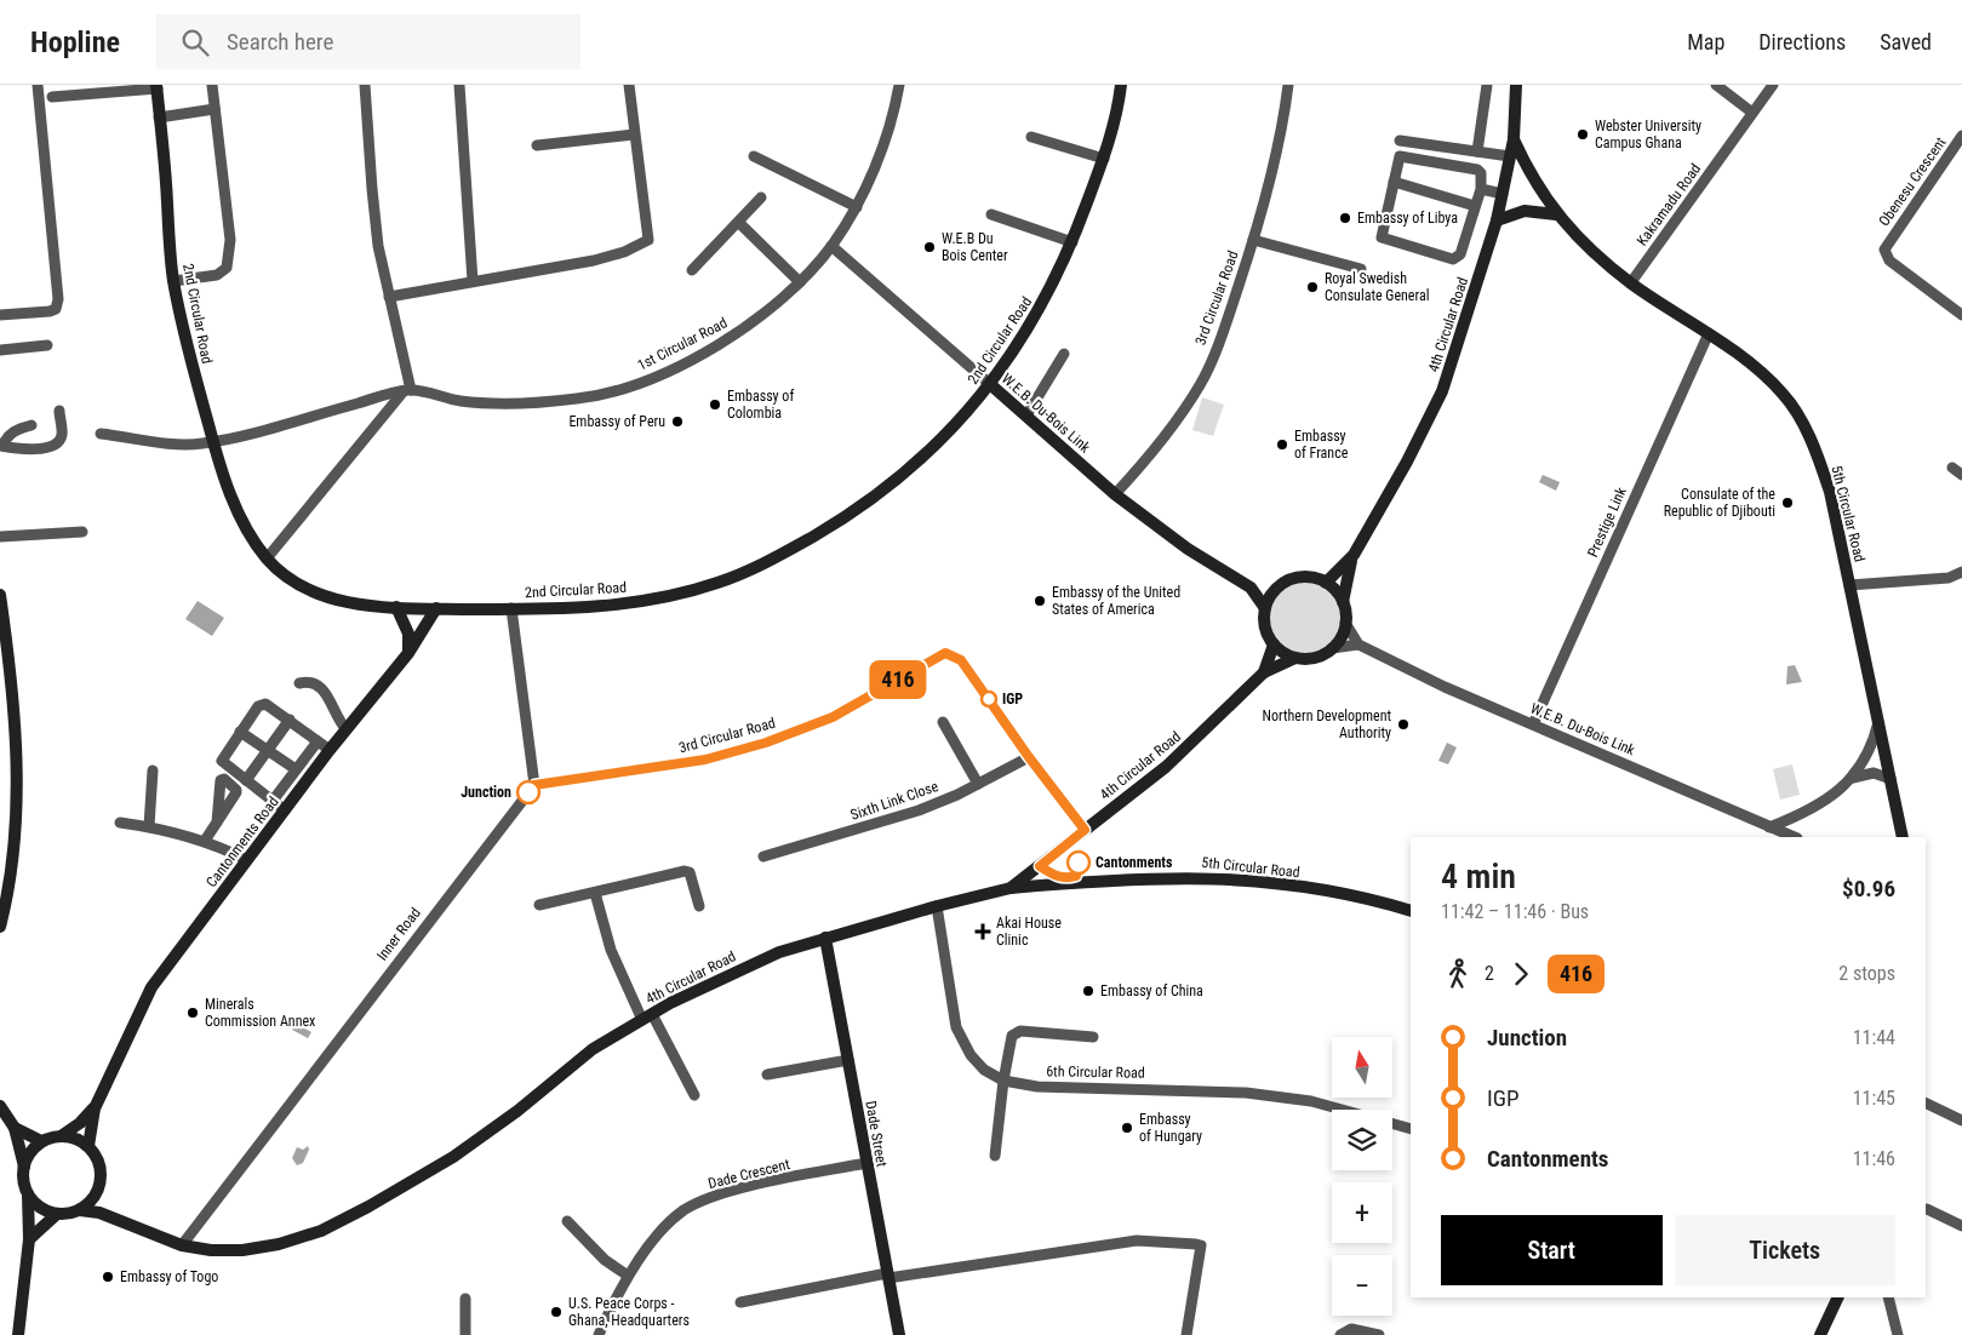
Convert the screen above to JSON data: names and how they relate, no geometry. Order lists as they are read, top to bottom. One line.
{"streets":{"street":["Obenesu Crescent","Kakramadu Road","3rd Circular Road","2nd Circular Road","4th Circular Road","1st Circular Road","W.E.B. Du-Bois Link","5th Circular Road","Prestige Link","Sixth Link Close","Cantonments Road","Inner Road","6th Circular Road","Dade Street","Dade Crescent"]},"crossings":[["Kakramadu Road","5th Circular Road"],["3rd Circular Road","W.E.B. Du-Bois Link"],["3rd Circular Road","Sixth Link Close"],["3rd Circular Road","Inner Road"],["2nd Circular Road","W.E.B. Du-Bois Link"],["2nd Circular Road","Cantonments Road"],["4th Circular Road","W.E.B. Du-Bois Link"],["4th Circular Road","5th Circular Road"],["4th Circular Road","Inner Road"],["4th Circular Road","6th Circular Road"],["4th Circular Road","Dade Street"],["1st Circular Road","W.E.B. Du-Bois Link"],["W.E.B. Du-Bois Link","Prestige Link"],["5th Circular Road","Prestige Link"],["Dade Street","Dade Crescent"]],"places":{"other":["Webster University Campus Ghana","Embassy of Libya","W.E.B Du Bois Center","Royal Swedish Consulate General","Embassy of Colombia","Embassy of Peru","Embassy of France","Consulate of the Republic of Djibouti","Embassy of the United States of America","IGP","Northern Development Authority","Junction","Cantonments","Embassy of China","Minerals Commission Annex","Embassy of Hungary","Embassy of Togo","U.S. Peace Corps - Ghana, Headquarters"],"health":["Akai House Clinic"]},"lines":["bus line 416"],"north":"top","page":{"header":"Hopline","search":"Search here","nav":["Map","Directions","Saved"],"on_map":"416","heading":["4 min","11:42 – 11:46 · Bus","$0.96"],"legs":["2","416","2 stops"],"list":[{"name":"Junction","value":"11:44"},{"name":"IGP","value":"11:45"},{"name":"Cantonments","value":"11:46"}],"map_buttons":["+","−"],"buttons":["Start","Tickets"]}}
